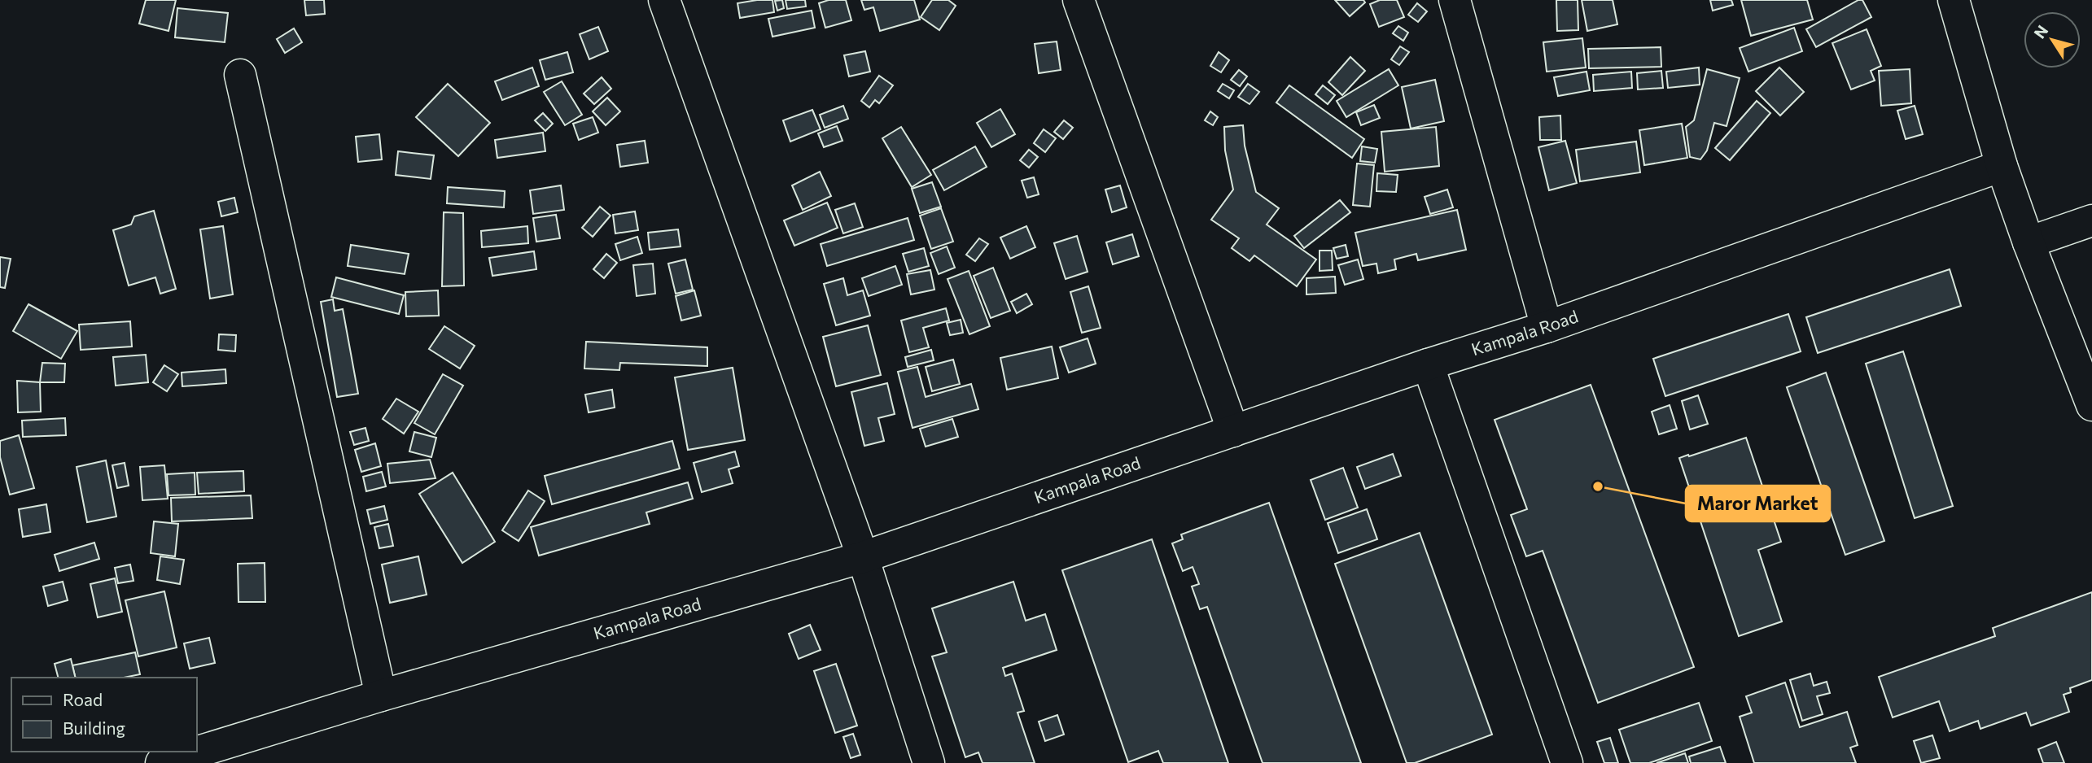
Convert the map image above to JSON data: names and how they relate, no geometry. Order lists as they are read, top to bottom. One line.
{"streets":{"street":["Kampala Road"]},"places":["Maror Market"],"legend":["Road","Building"],"north":"top left"}
